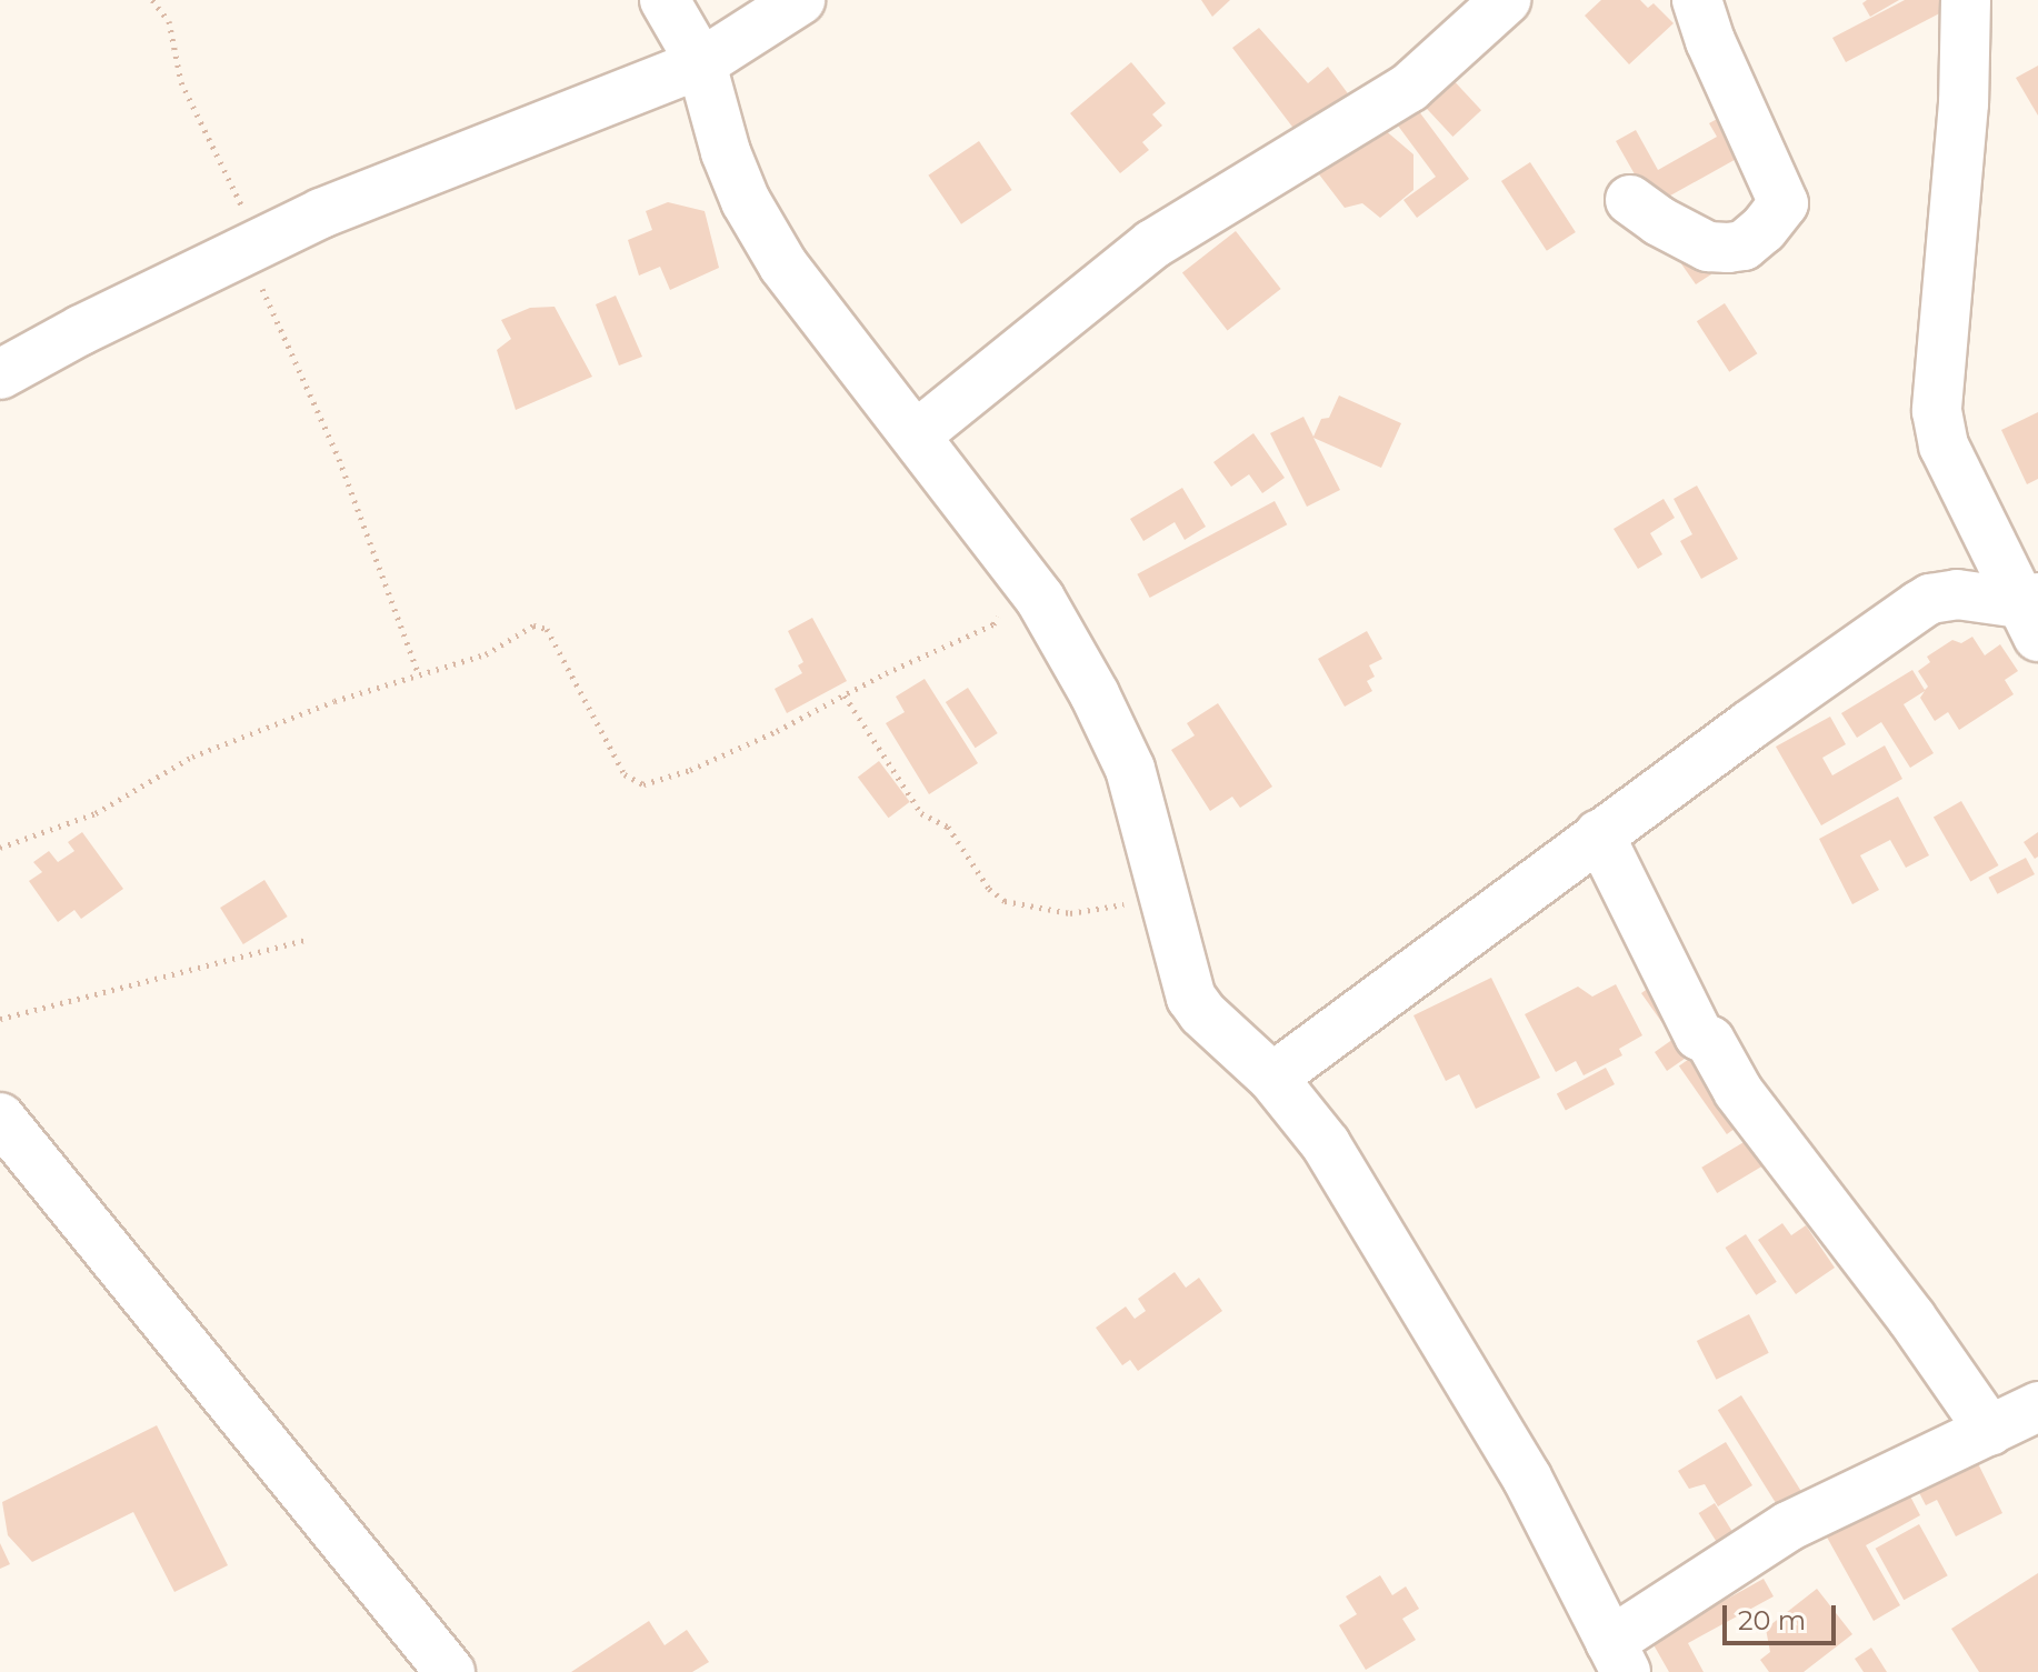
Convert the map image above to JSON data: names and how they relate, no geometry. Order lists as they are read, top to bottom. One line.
{"scale_bar":"20 m"}
